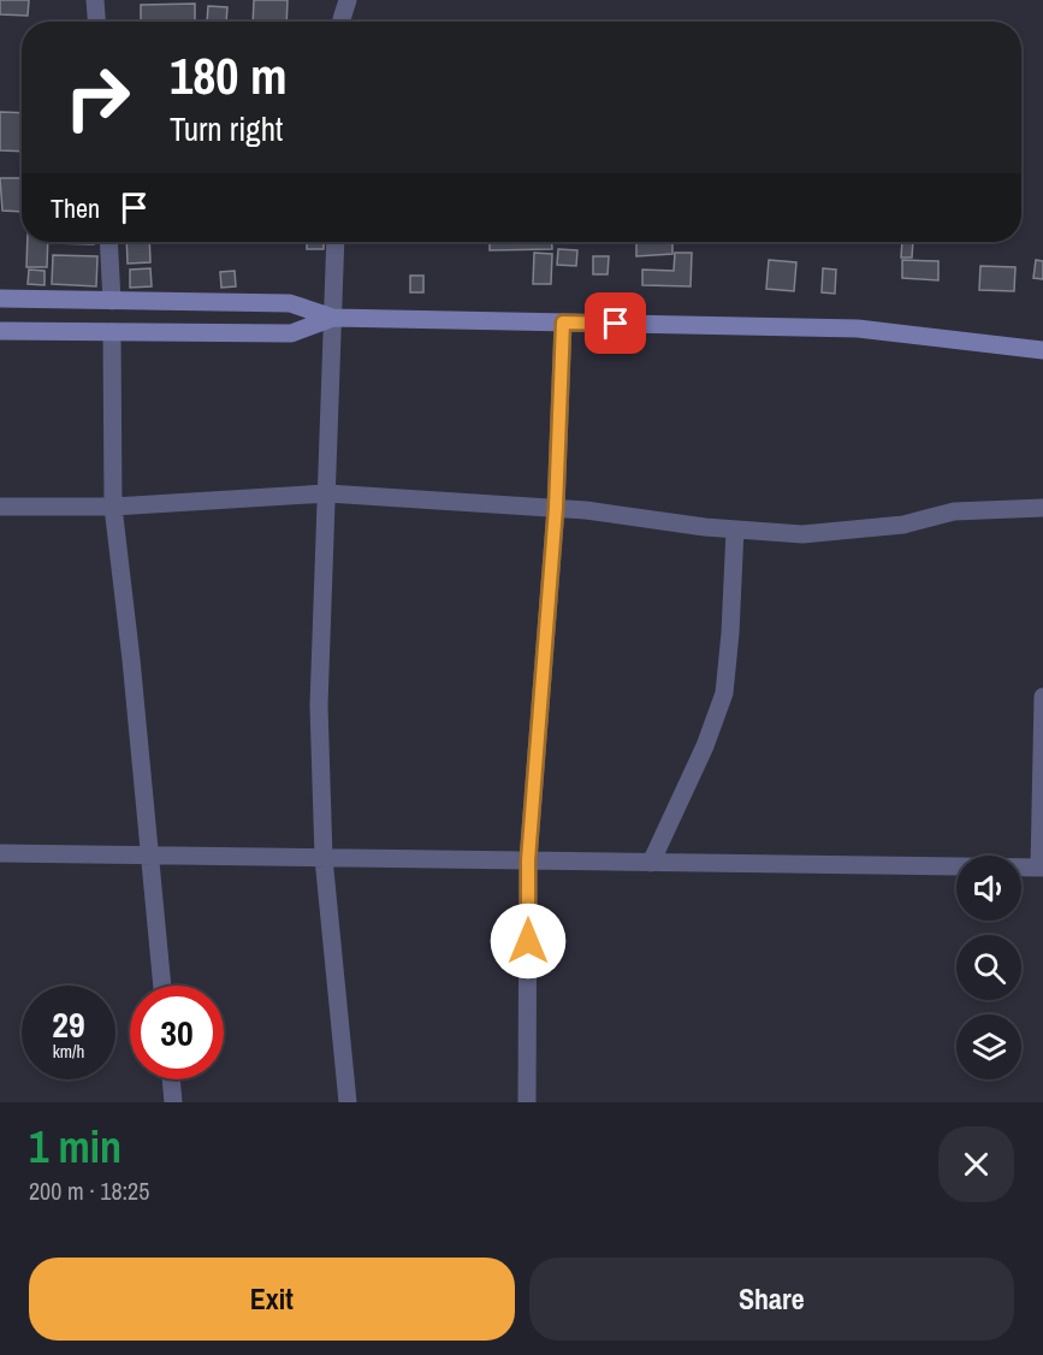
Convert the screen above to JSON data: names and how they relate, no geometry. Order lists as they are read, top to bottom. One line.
{"page":{"turn":["180 m","Turn right"],"then":"Then","speed":"29 km/h","limit":"30","heading":["1 min","200 m · 18:25"],"buttons":["Exit","Share"]}}
